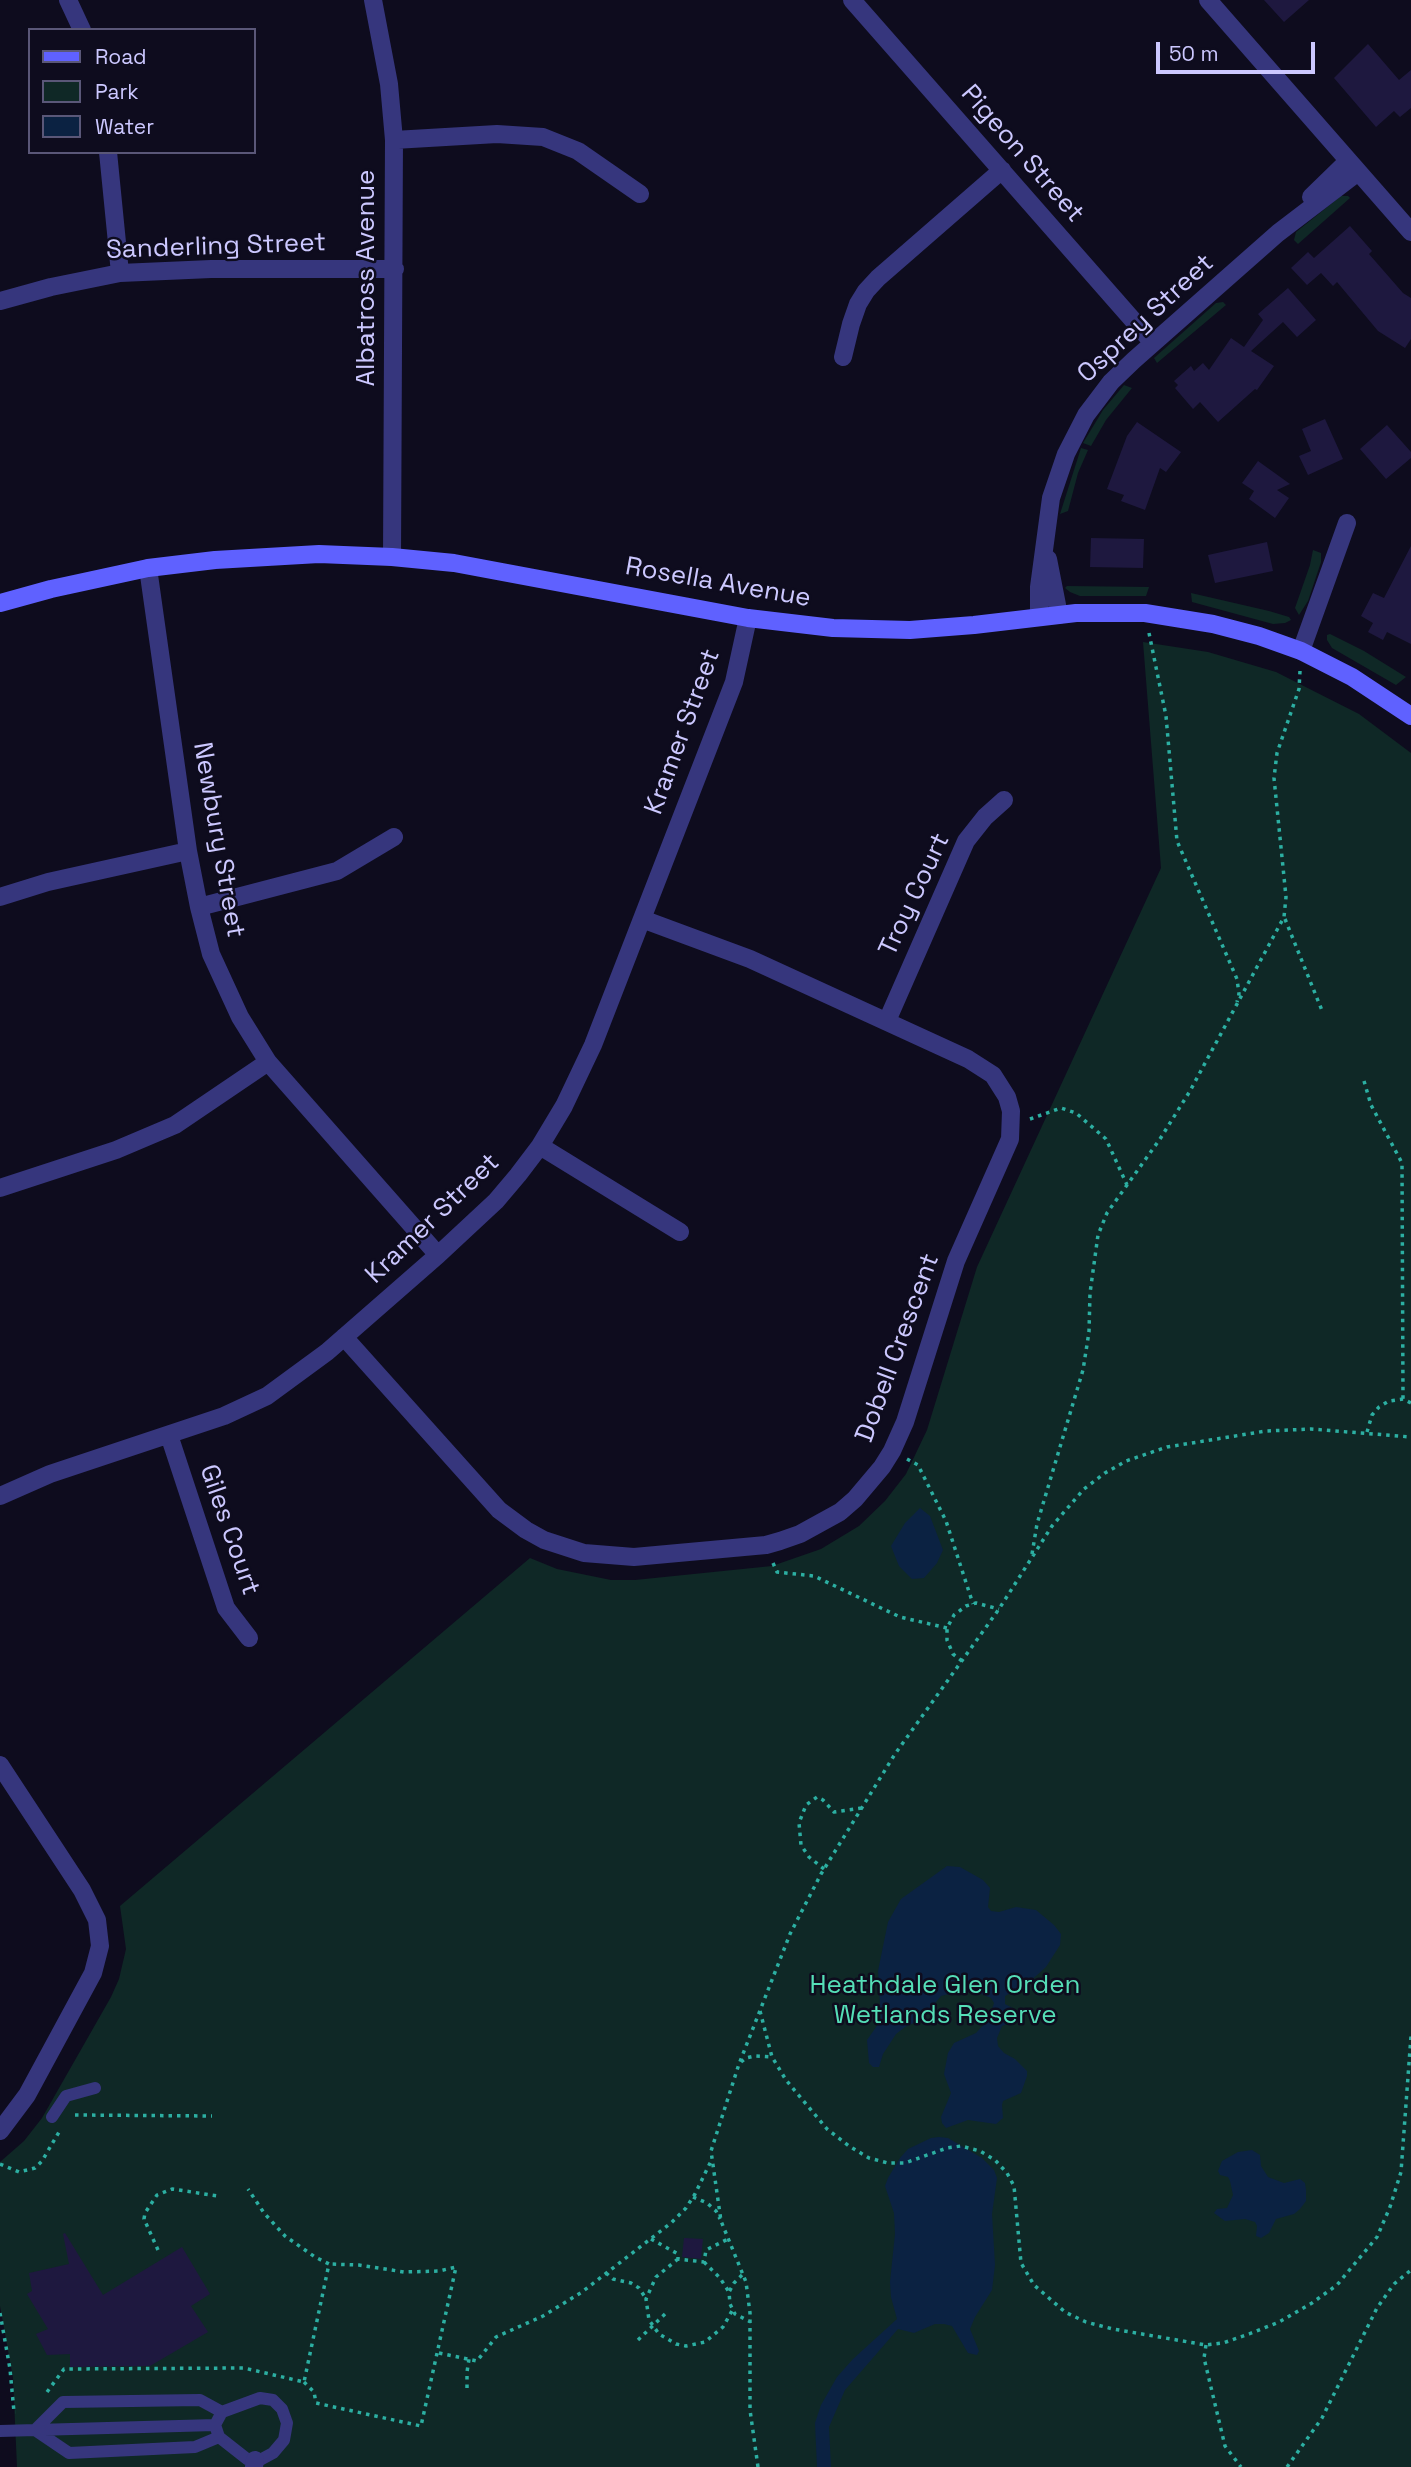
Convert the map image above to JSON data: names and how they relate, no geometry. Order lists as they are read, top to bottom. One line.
{"streets":{"street":["Pigeon Street","Sanderling Street","Albatross Avenue","Osprey Street","Rosella Avenue","Kramer Street","Newbury Street","Troy Court","Dobell Crescent","Giles Court"]},"crossings":[["Pigeon Street","Osprey Street"],["Sanderling Street","Albatross Avenue"],["Albatross Avenue","Rosella Avenue"],["Osprey Street","Rosella Avenue"],["Rosella Avenue","Kramer Street"],["Rosella Avenue","Newbury Street"],["Kramer Street","Newbury Street"],["Kramer Street","Dobell Crescent"],["Kramer Street","Giles Court"],["Troy Court","Dobell Crescent"]],"parks":["Heathdale Glen Orden Wetlands Reserve"],"legend":["Road","Park","Water"],"scale_bar":"50 m"}
